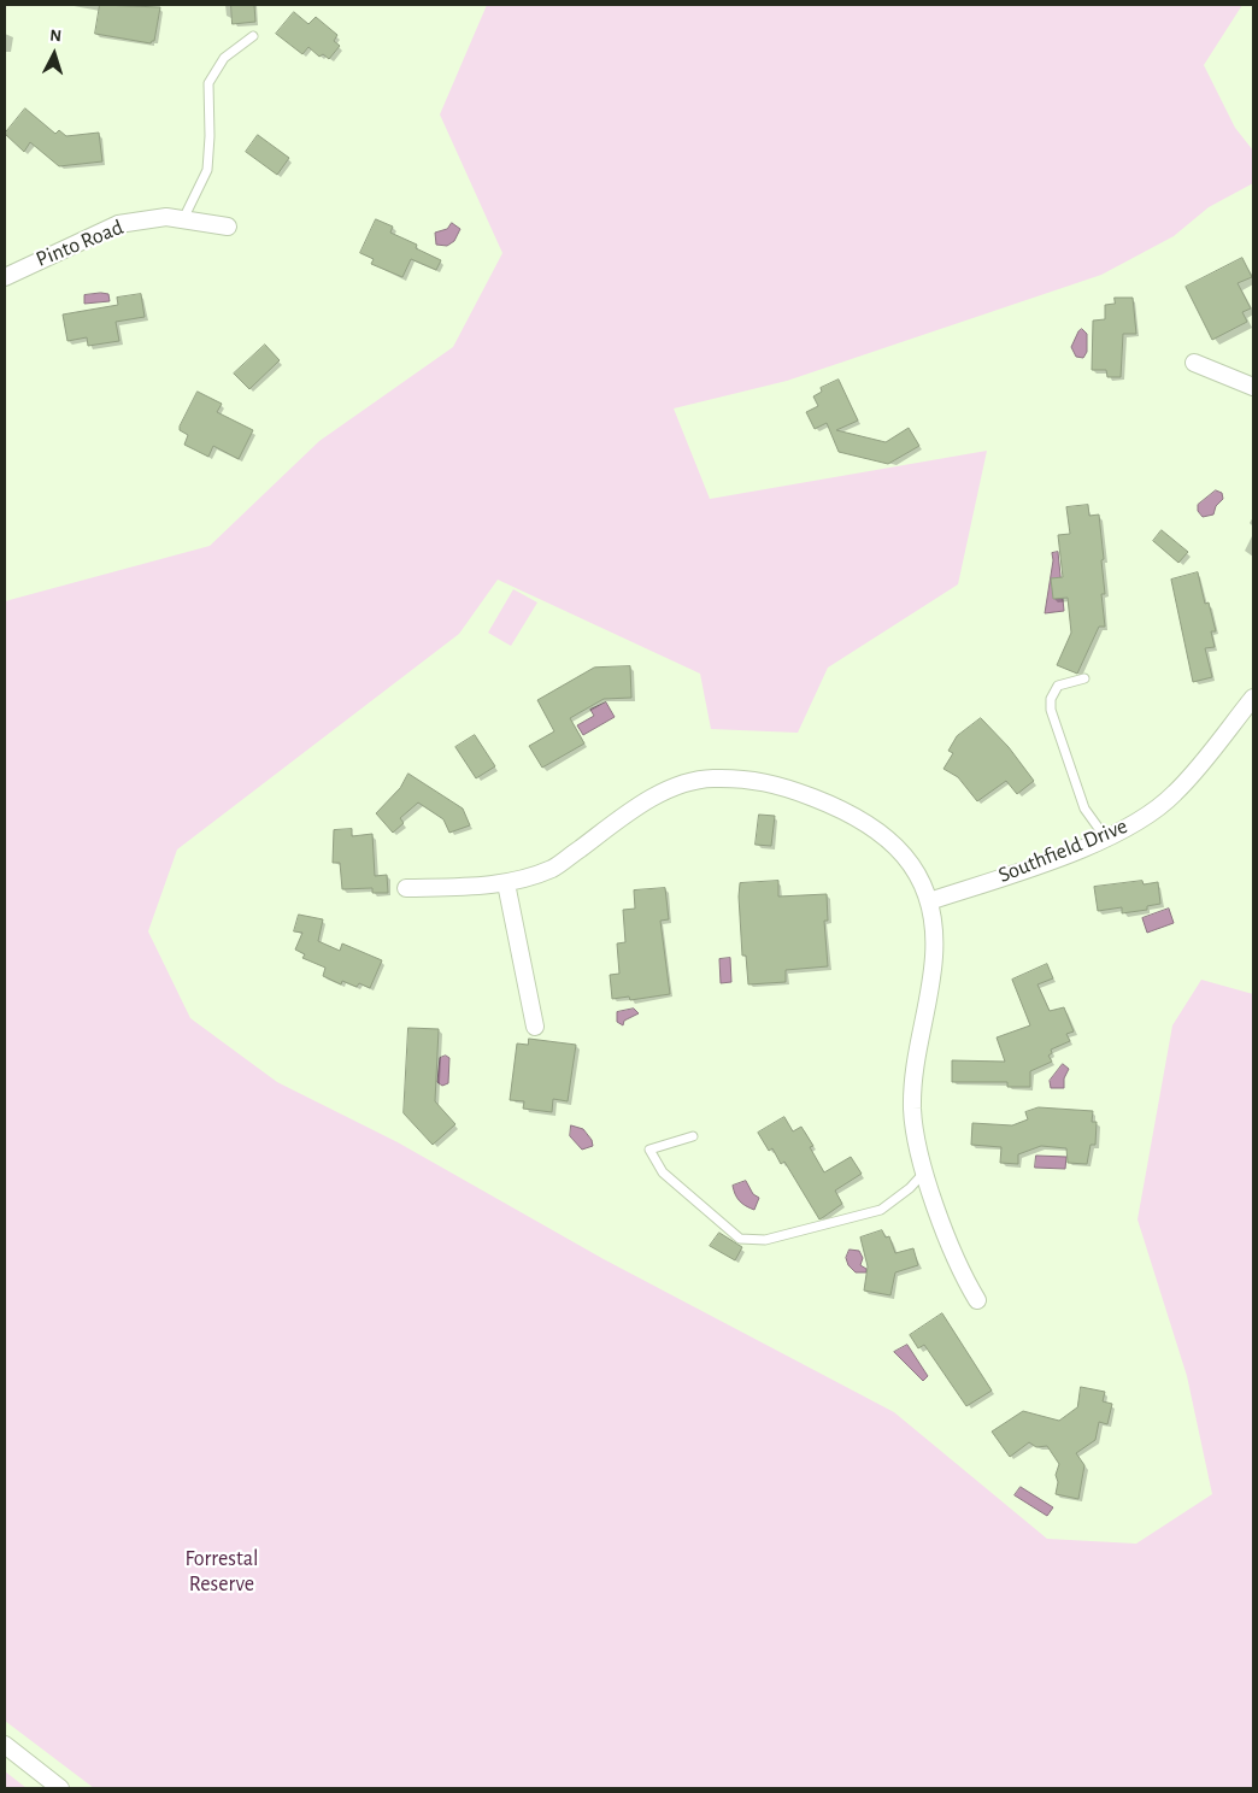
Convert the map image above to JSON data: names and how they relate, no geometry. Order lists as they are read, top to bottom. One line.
{"streets":{"street":["Pinto Road","Southfield Drive"]},"parks":["Forrestal Reserve"],"north":"top"}
